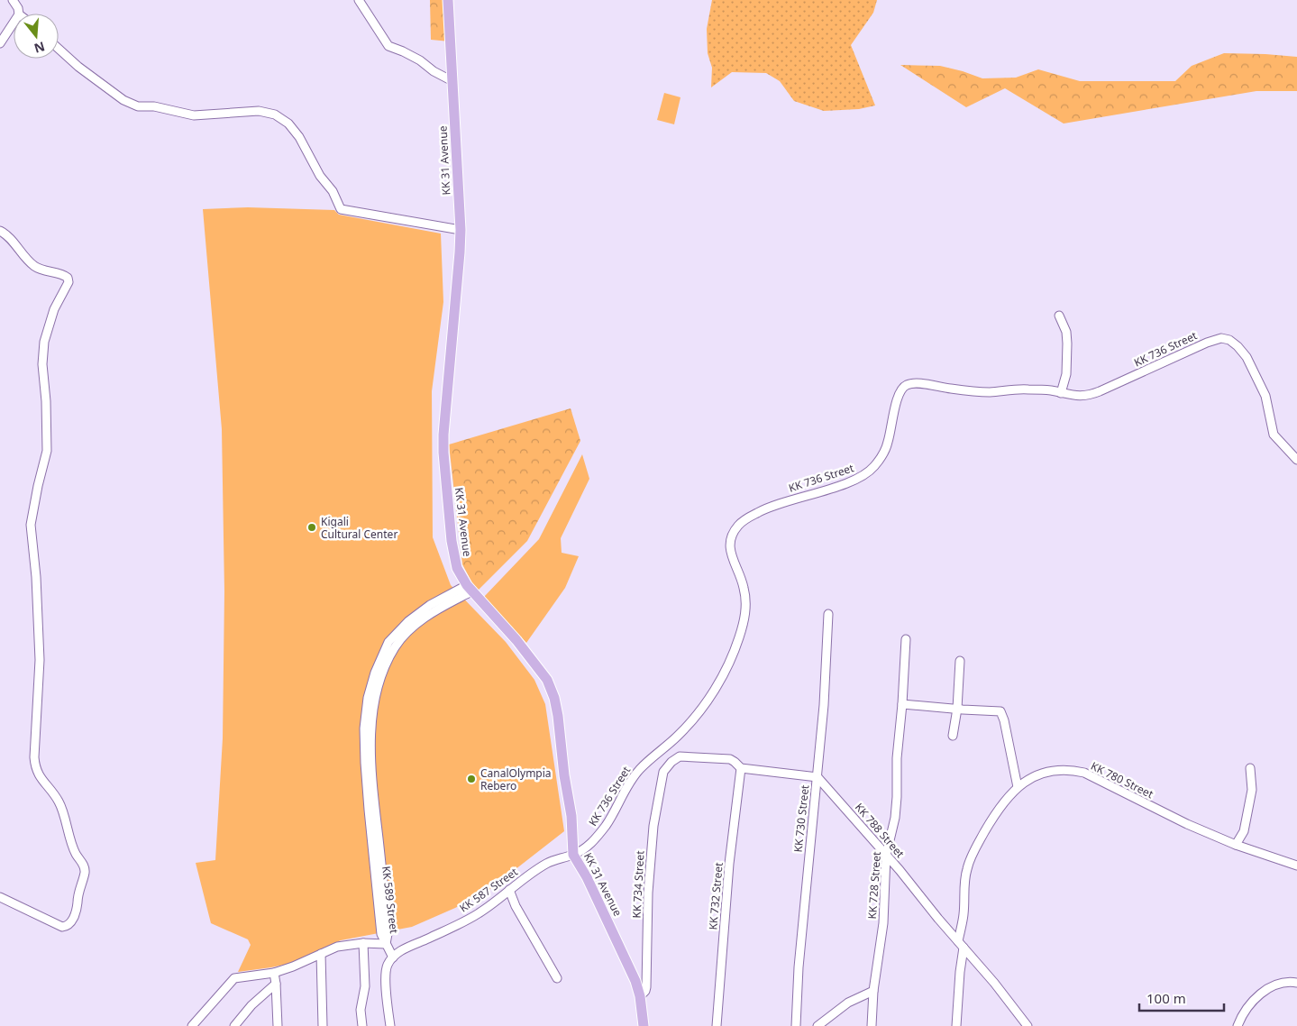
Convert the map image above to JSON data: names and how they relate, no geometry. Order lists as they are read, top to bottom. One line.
{"streets":{"main road":["KK 31 Avenue"],"street":["KK 736 Street","KK 780 Street","KK 730 Street","KK 788 Street","KK 734 Street","KK 728 Street","KK 587 Street","KK 732 Street","KK 589 Street"]},"crossings":[["KK 31 Avenue","KK 736 Street"],["KK 31 Avenue","KK 734 Street"],["KK 31 Avenue","KK 587 Street"],["KK 31 Avenue","KK 589 Street"],["KK 736 Street","KK 587 Street"],["KK 780 Street","KK 788 Street"],["KK 730 Street","KK 788 Street"],["KK 788 Street","KK 728 Street"]],"places":["Kigali Cultural Center","CanalOlympia Rebero"],"scale_bar":"100 m","north":"bottom"}
